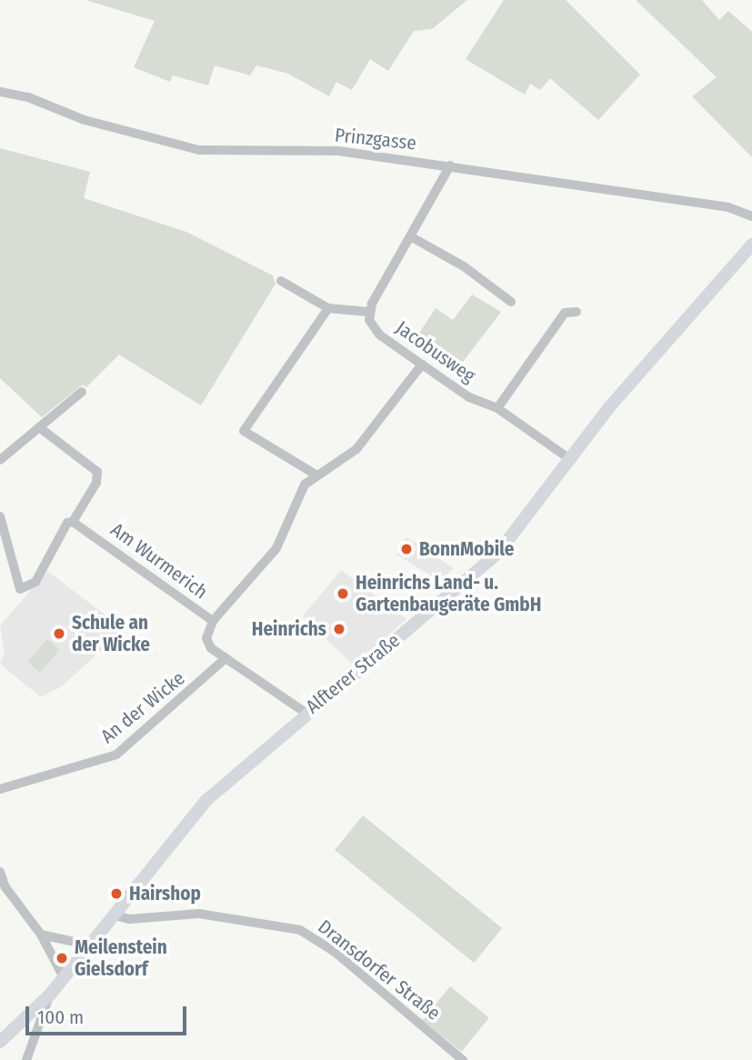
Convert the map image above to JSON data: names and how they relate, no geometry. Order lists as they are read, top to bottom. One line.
{"streets":{"street":["Prinzgasse","Jacobusweg","Am Wurmerich","Alfterer Straße","An der Wicke","Dransdorfer Straße"]},"crossings":[["Jacobusweg","Alfterer Straße"],["Am Wurmerich","Alfterer Straße"],["Am Wurmerich","An der Wicke"],["Alfterer Straße","Dransdorfer Straße"]],"places":["BonnMobile","Heinrichs Land- u. Gartenbaugeräte GmbH","Heinrichs","Schule an der Wicke","Hairshop","Meilenstein Gielsdorf"],"scale_bar":"100 m"}
